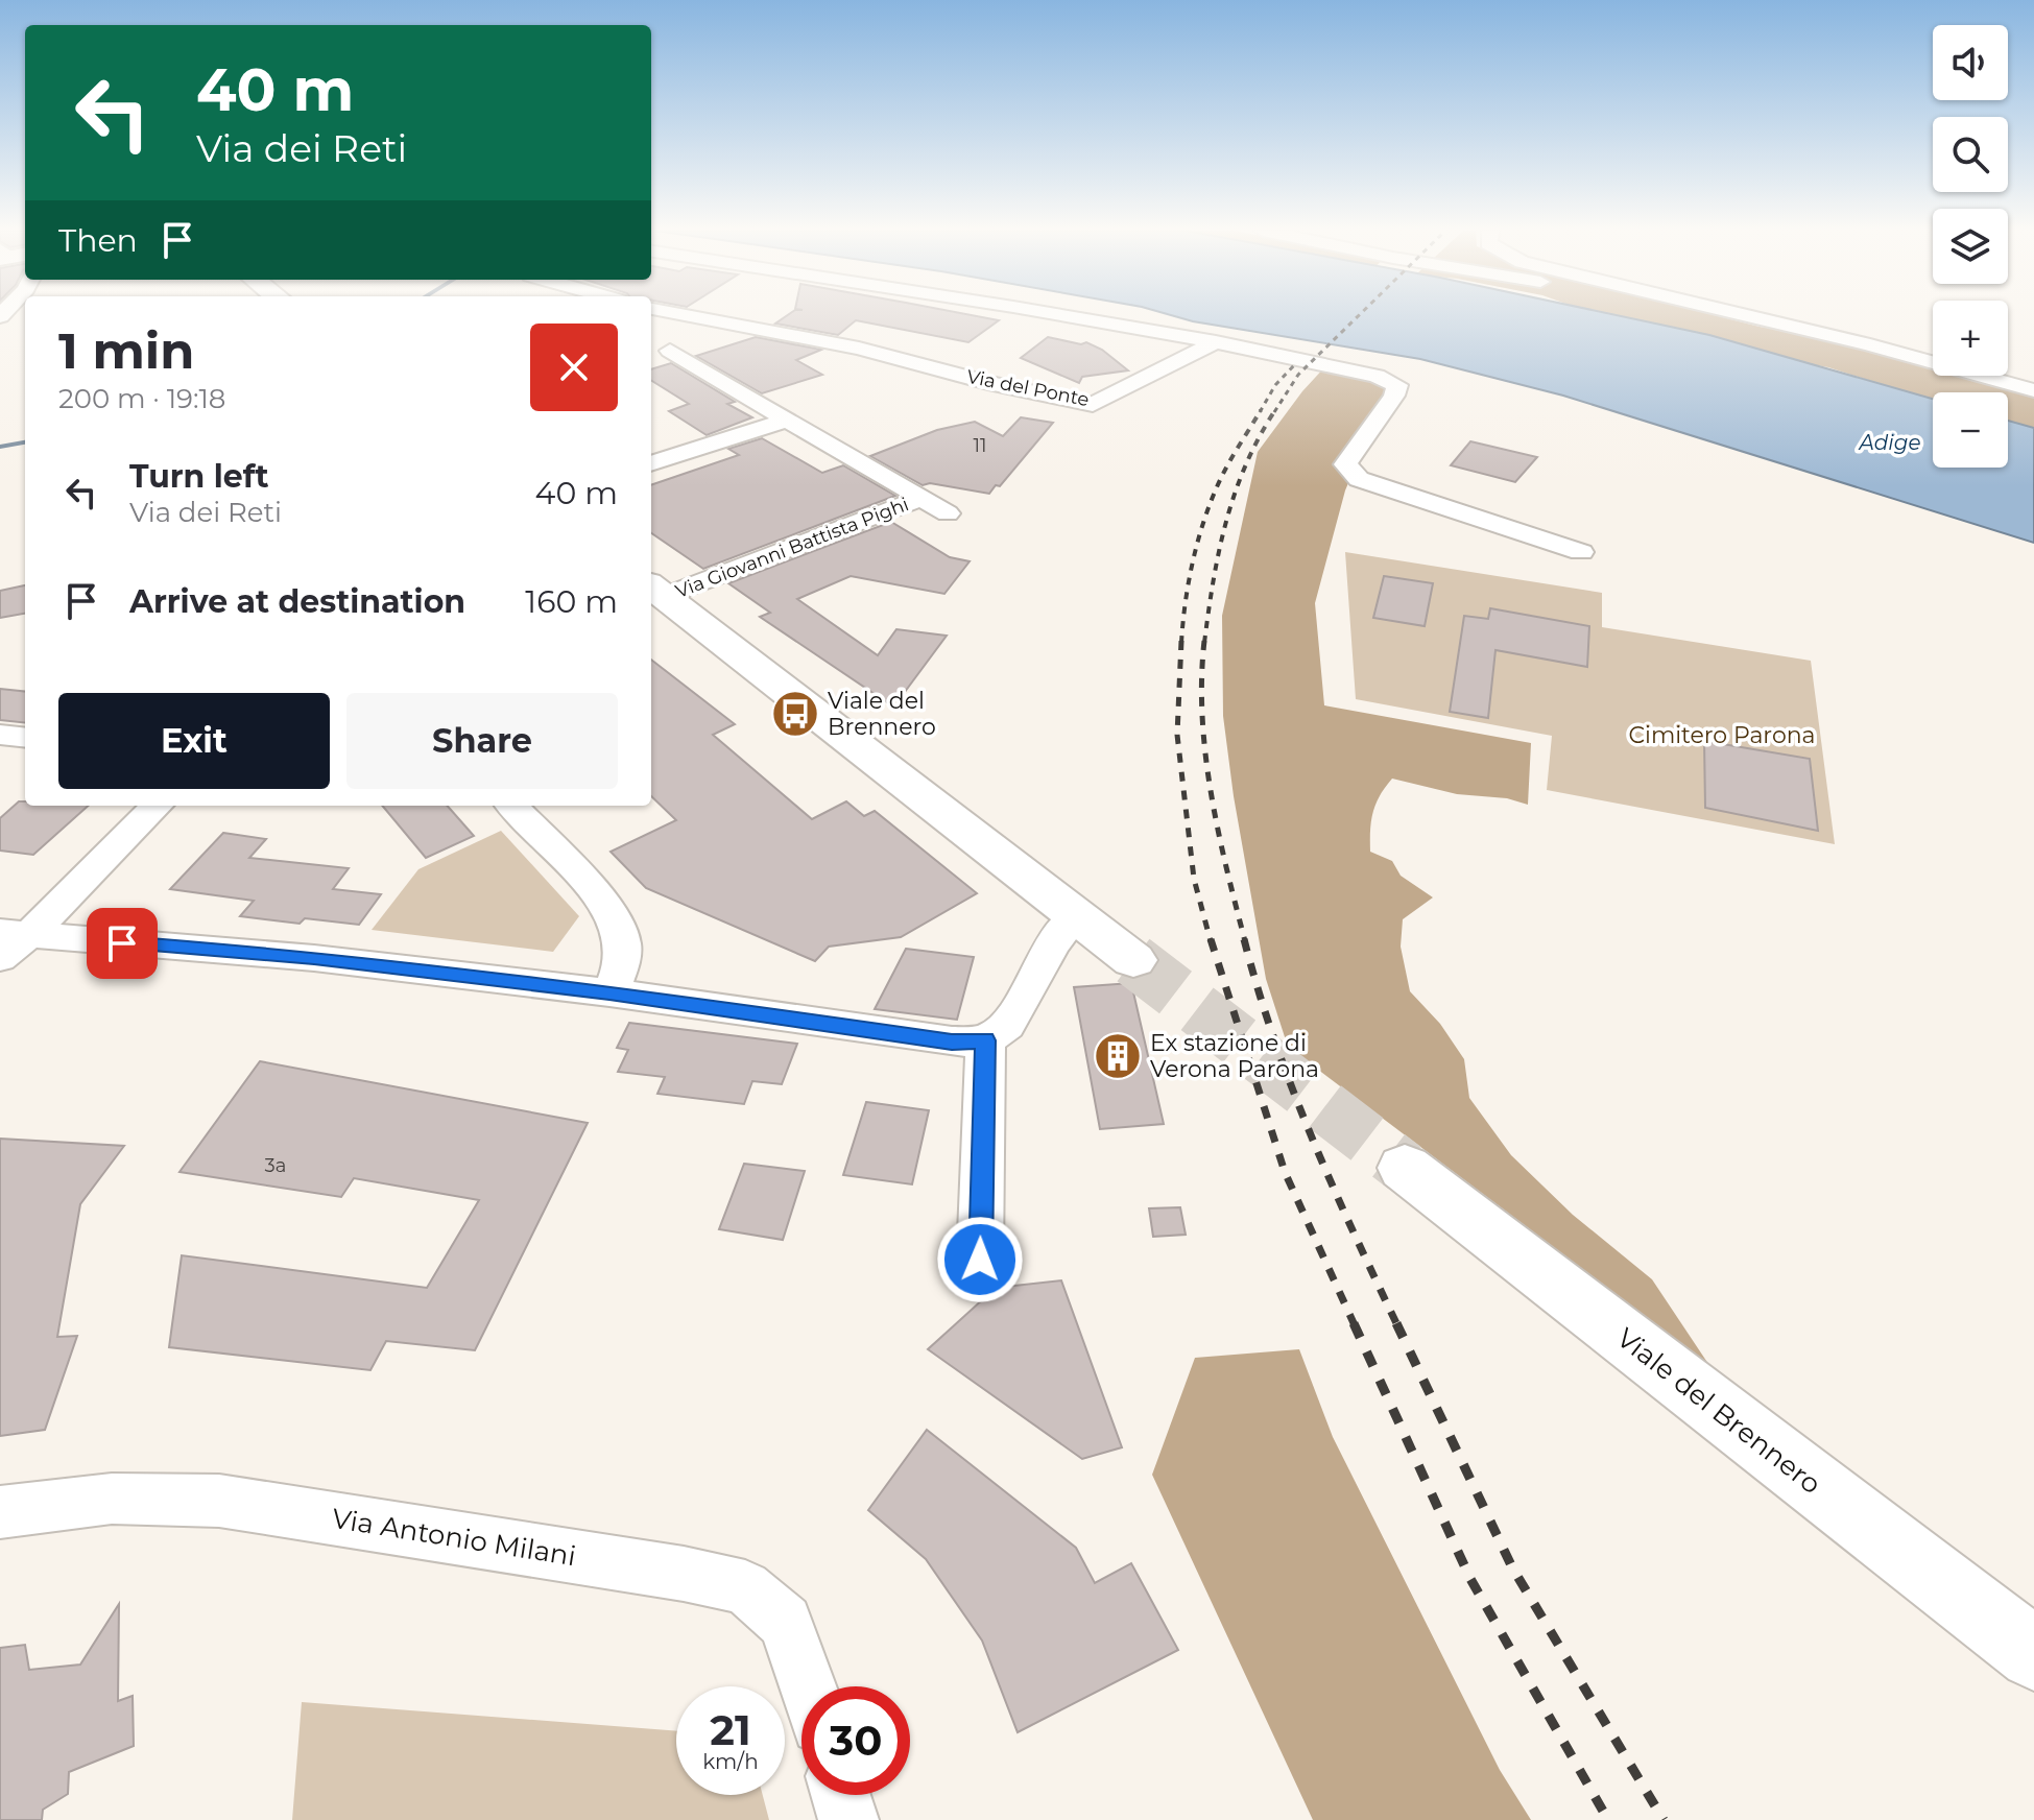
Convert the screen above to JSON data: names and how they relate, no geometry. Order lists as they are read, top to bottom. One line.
{"streets":{"main road":["Viale del Brennero"],"street":["Via del Ponte","Via Giovanni Battista Pighi","Via Antonio Milani"]},"water":["Adige"],"parks":["Cimitero Parona"],"places":{"bus stop":["Viale del Brennero"],"building":["Ex stazione di Verona Parona"]},"house_numbers":["11","3a"],"page":{"map_buttons":["+","−"],"turn":["40 m","Via dei Reti"],"then":"Then","heading":["1 min","200 m · 19:18"],"list":[{"name":"Turn left","note":"Via dei Reti","value":"40 m"},{"name":"Arrive at destination","value":"160 m"}],"buttons":["Exit","Share"],"speed":"21 km/h","limit":"30"}}
